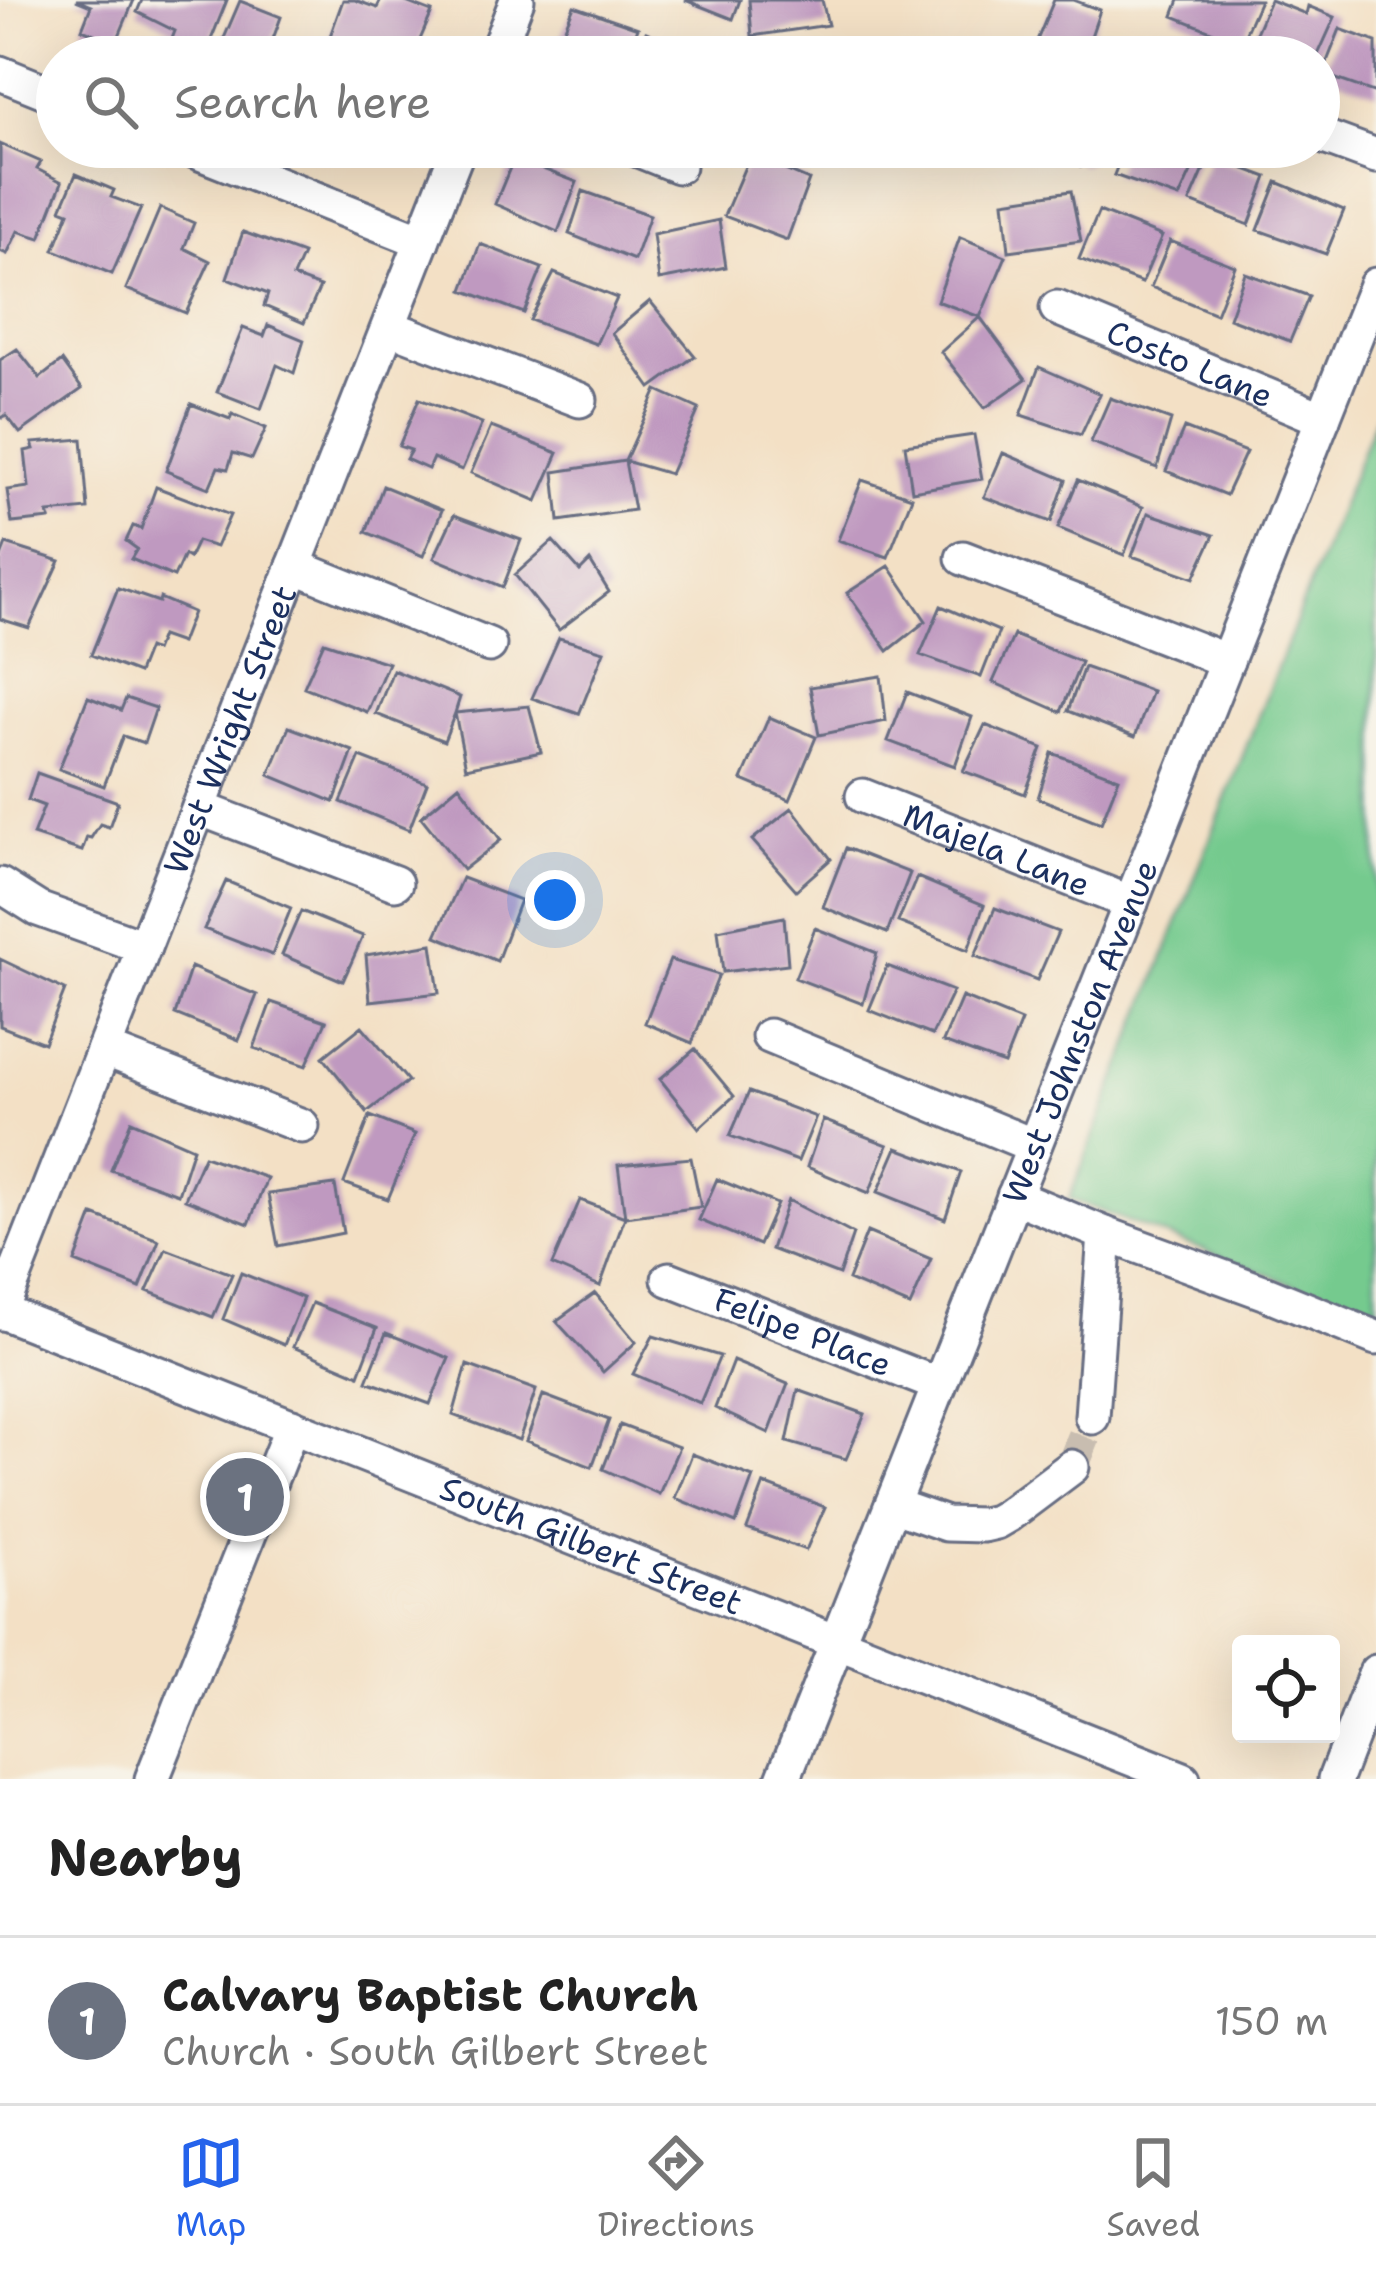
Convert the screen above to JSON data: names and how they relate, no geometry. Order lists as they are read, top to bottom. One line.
{"streets":{"street":["Costo Lane","West Wright Street","Majela Lane","West Johnston Avenue","Felipe Place","South Gilbert Street"]},"crossings":[["Costo Lane","West Johnston Avenue"],["West Wright Street","South Gilbert Street"],["Majela Lane","West Johnston Avenue"],["West Johnston Avenue","Felipe Place"],["West Johnston Avenue","South Gilbert Street"]],"page":{"search":"Search here","pins":"1","heading":"Nearby","list":[{"mark":"1","name":"Calvary Baptist Church","note":"Church · South Gilbert Street","value":"150 m"}],"nav":["Map","Directions","Saved"]}}
